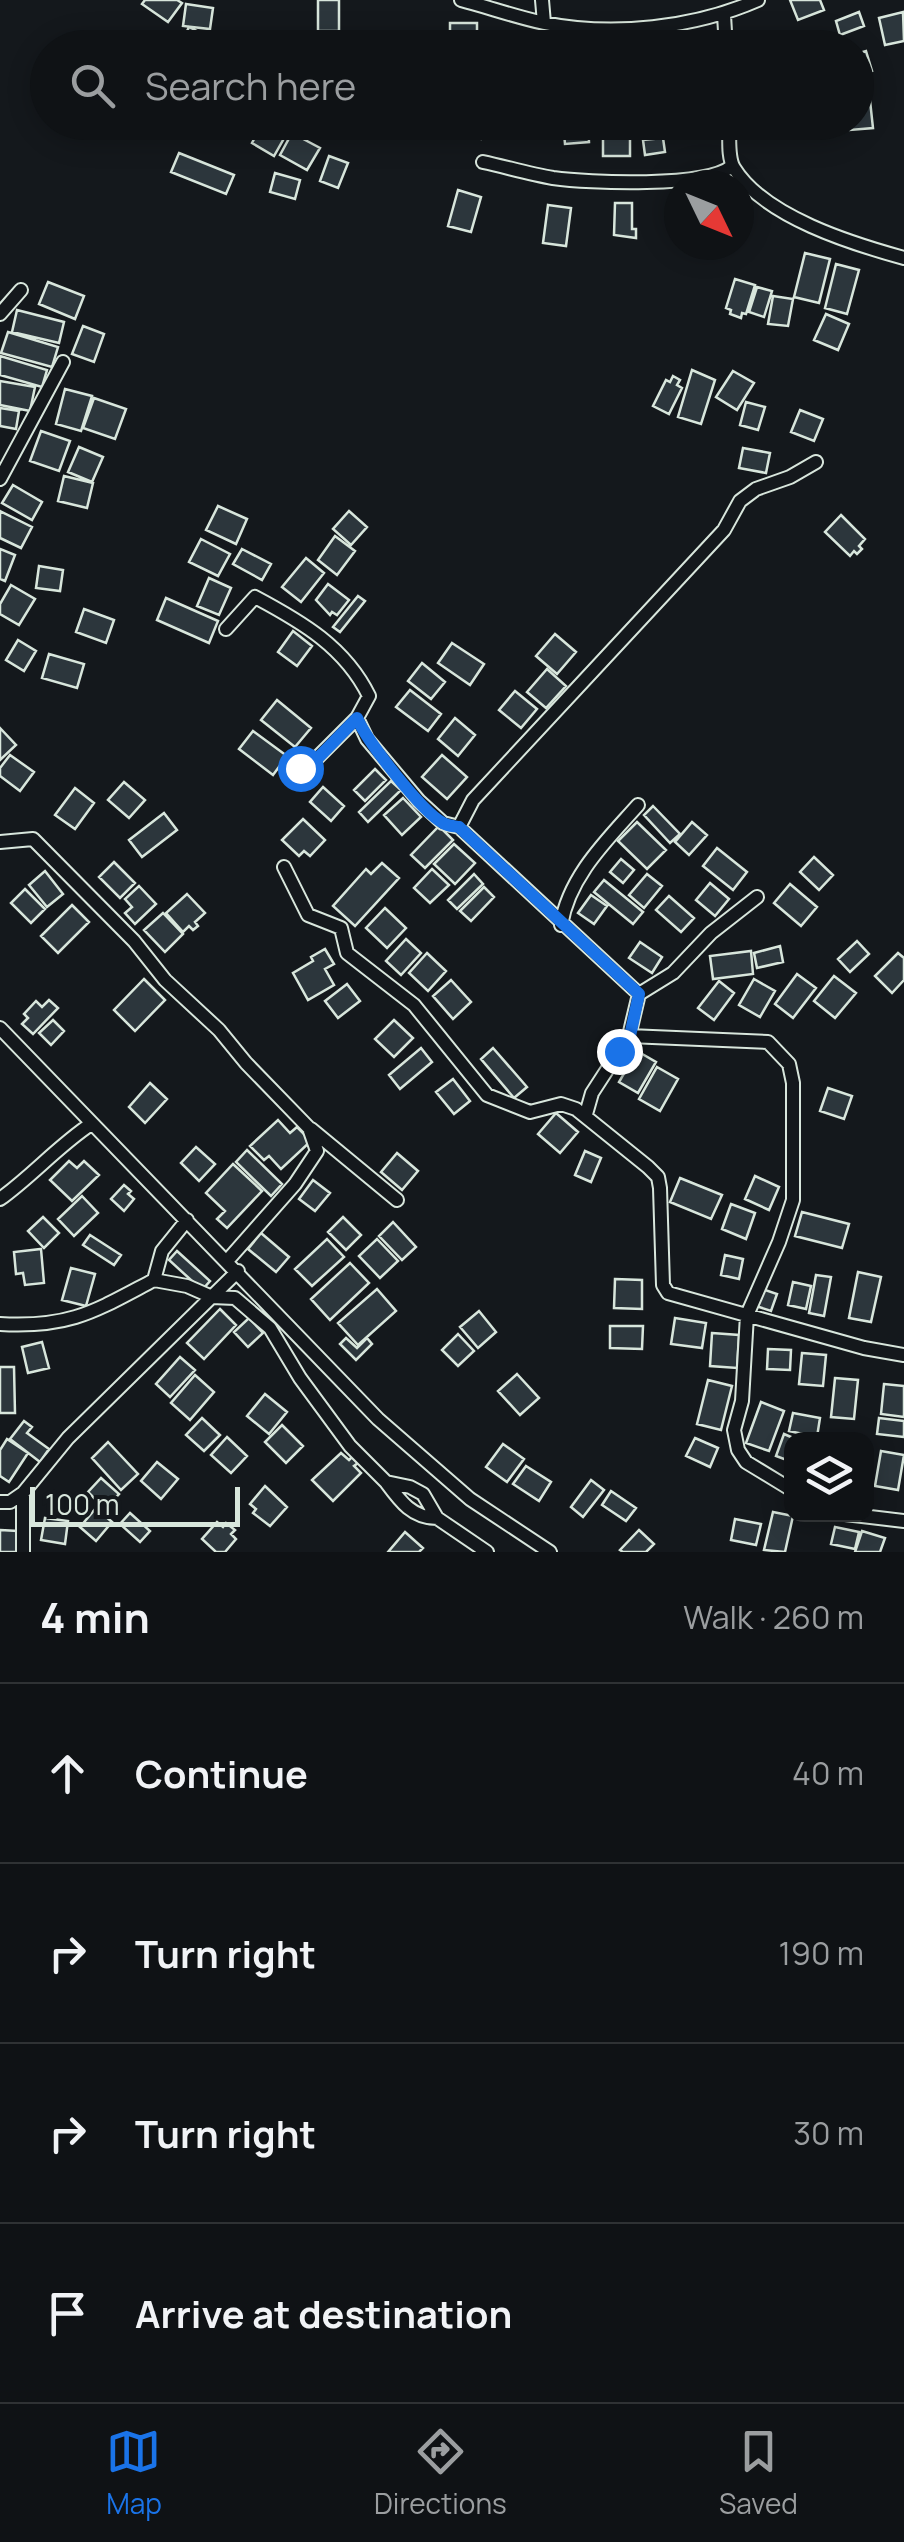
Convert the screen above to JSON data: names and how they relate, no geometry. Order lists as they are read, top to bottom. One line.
{"scale_bar":"100 m","north":"bottom right","page":{"search":"Search here","scale":"100 m","heading":["4 min","Walk · 260 m"],"list":[["Continue","40 m"],["Turn right","190 m"],["Turn right","30 m"],"Arrive at destination"],"nav":["Map","Directions","Saved"]}}
